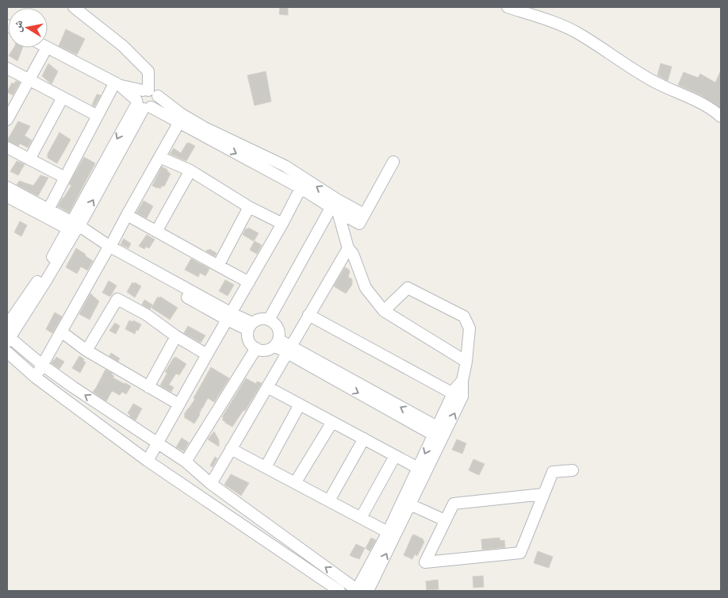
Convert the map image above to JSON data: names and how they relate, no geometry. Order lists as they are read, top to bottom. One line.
{"north":"left"}
